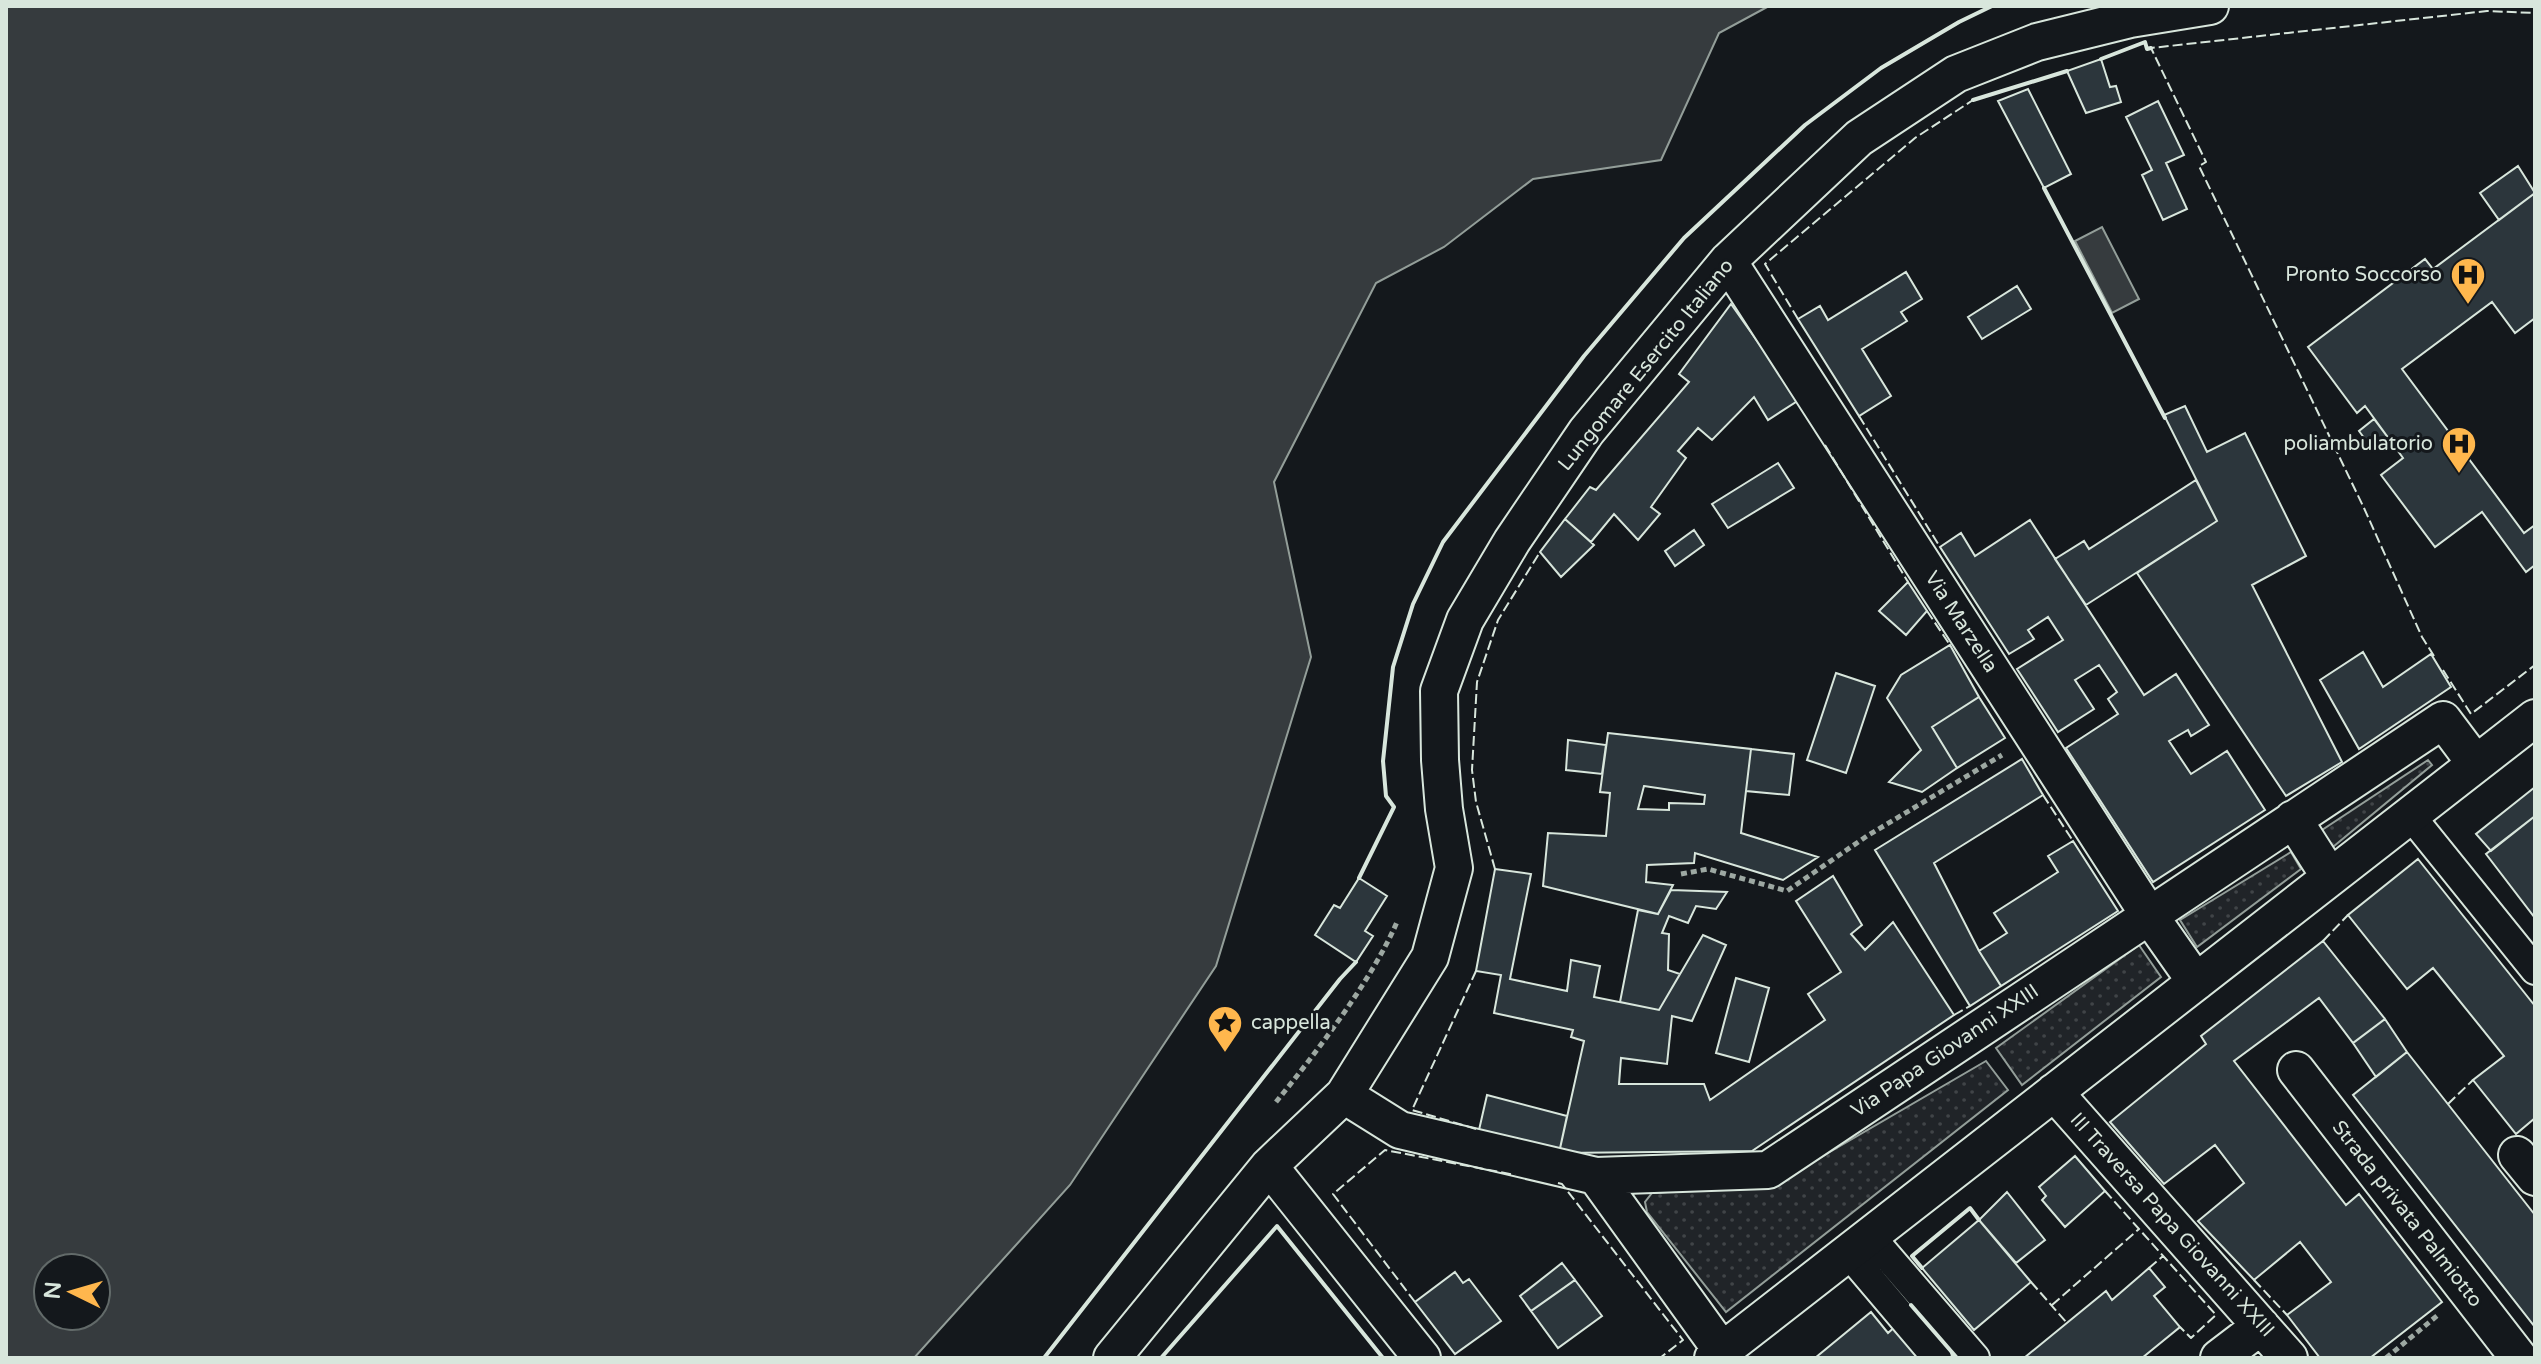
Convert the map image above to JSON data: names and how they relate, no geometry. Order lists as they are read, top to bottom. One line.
{"streets":{"street":["Lungomare Esercito Italiano","Via Marzella","Via Papa Giovanni XXIII","Strada privata Palmiotto","III Traversa Papa Giovanni XXIII"]},"crossings":[["Lungomare Esercito Italiano","Via Marzella"],["Lungomare Esercito Italiano","Via Papa Giovanni XXIII"],["Via Marzella","Via Papa Giovanni XXIII"]],"places":{"hospital":["Pronto Soccorso","poliambulatorio"],"place":["cappella"]},"north":"left"}
